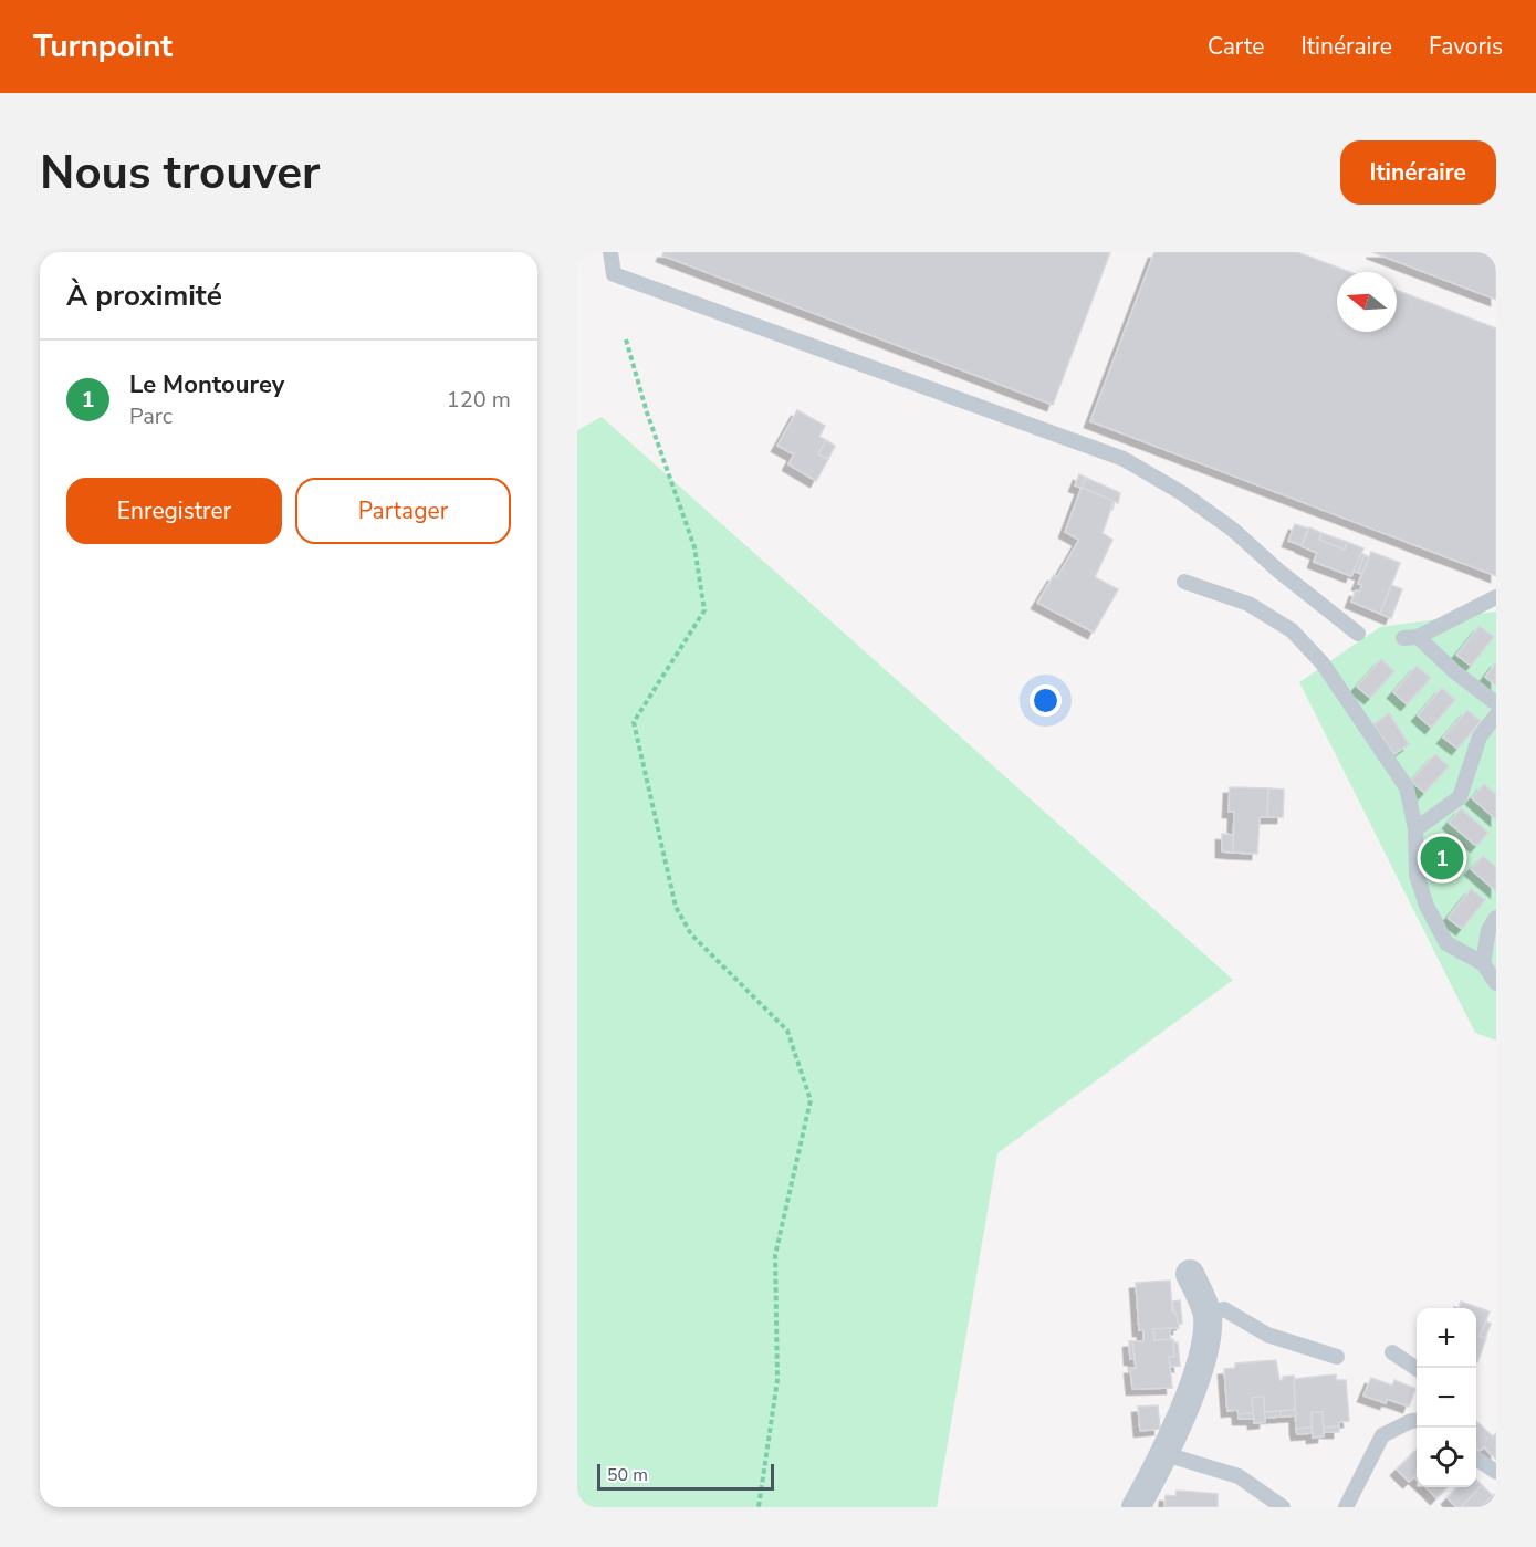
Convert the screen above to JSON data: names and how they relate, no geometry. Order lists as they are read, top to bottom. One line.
{"scale_bar":"50 m","north":"left","page":{"header":"Turnpoint","nav":["Carte","Itinéraire","Favoris"],"buttons":["Itinéraire",["Enregistrer","Partager"]],"title":"Nous trouver","heading":"À proximité","list":[{"mark":"1","name":"Le Montourey","note":"Parc","value":"120 m"}],"pins":"1","map_buttons":["+","−"],"scale":"50 m"}}
